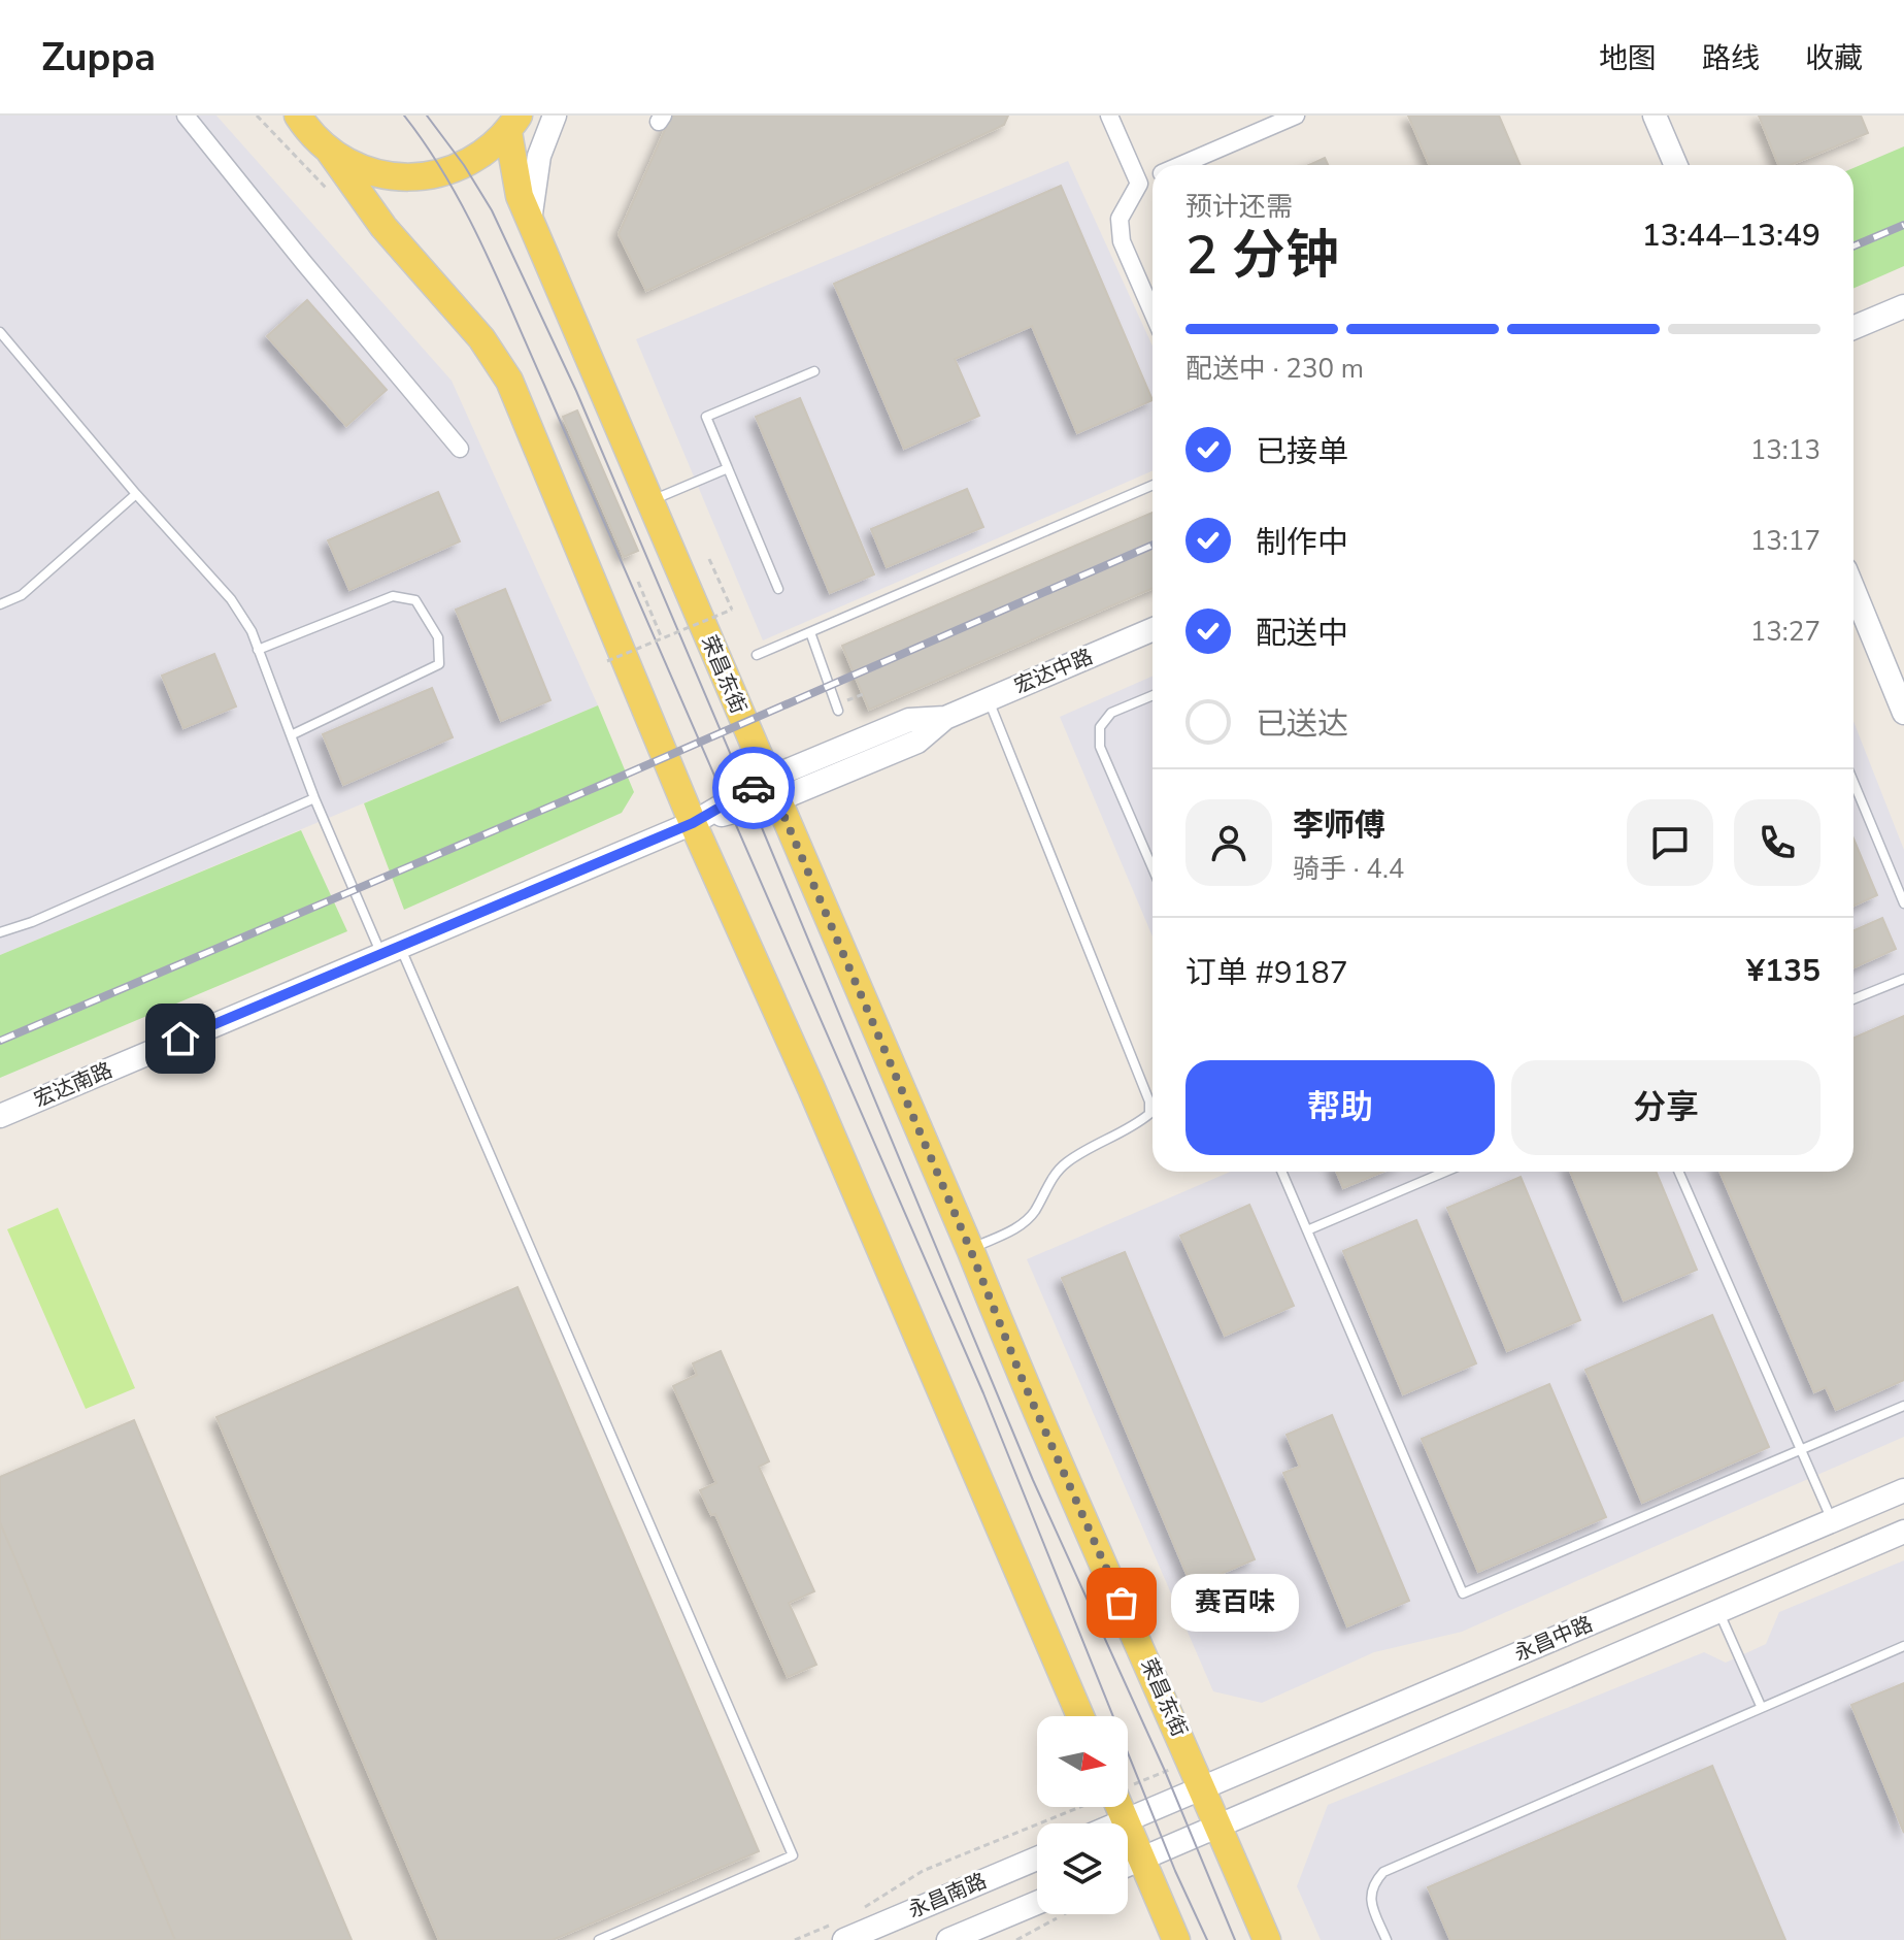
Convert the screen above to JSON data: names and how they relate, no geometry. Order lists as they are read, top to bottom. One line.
{"streets":{"main road":["荣昌东街"],"street":["宏达中路","宏达南路","永昌中路","永昌南路"]},"crossings":[["宏达中路","荣昌东街"],["宏达中路","宏达南路"],["荣昌东街","永昌中路"]],"places":["赛百味"],"north":"right","page":{"header":"Zuppa","nav":["地图","路线","收藏"],"heading":["2 分钟","预计还需","13:44–13:49"],"panel":["李师傅","骑手 · 4.4","订单 #9187","¥135"],"bar":"配送中 · 230 m","list":[["已接单","13:13"],["制作中","13:17"],["配送中","13:27"],"已送达"],"buttons":["帮助","分享"],"bubble":"赛百味"}}
